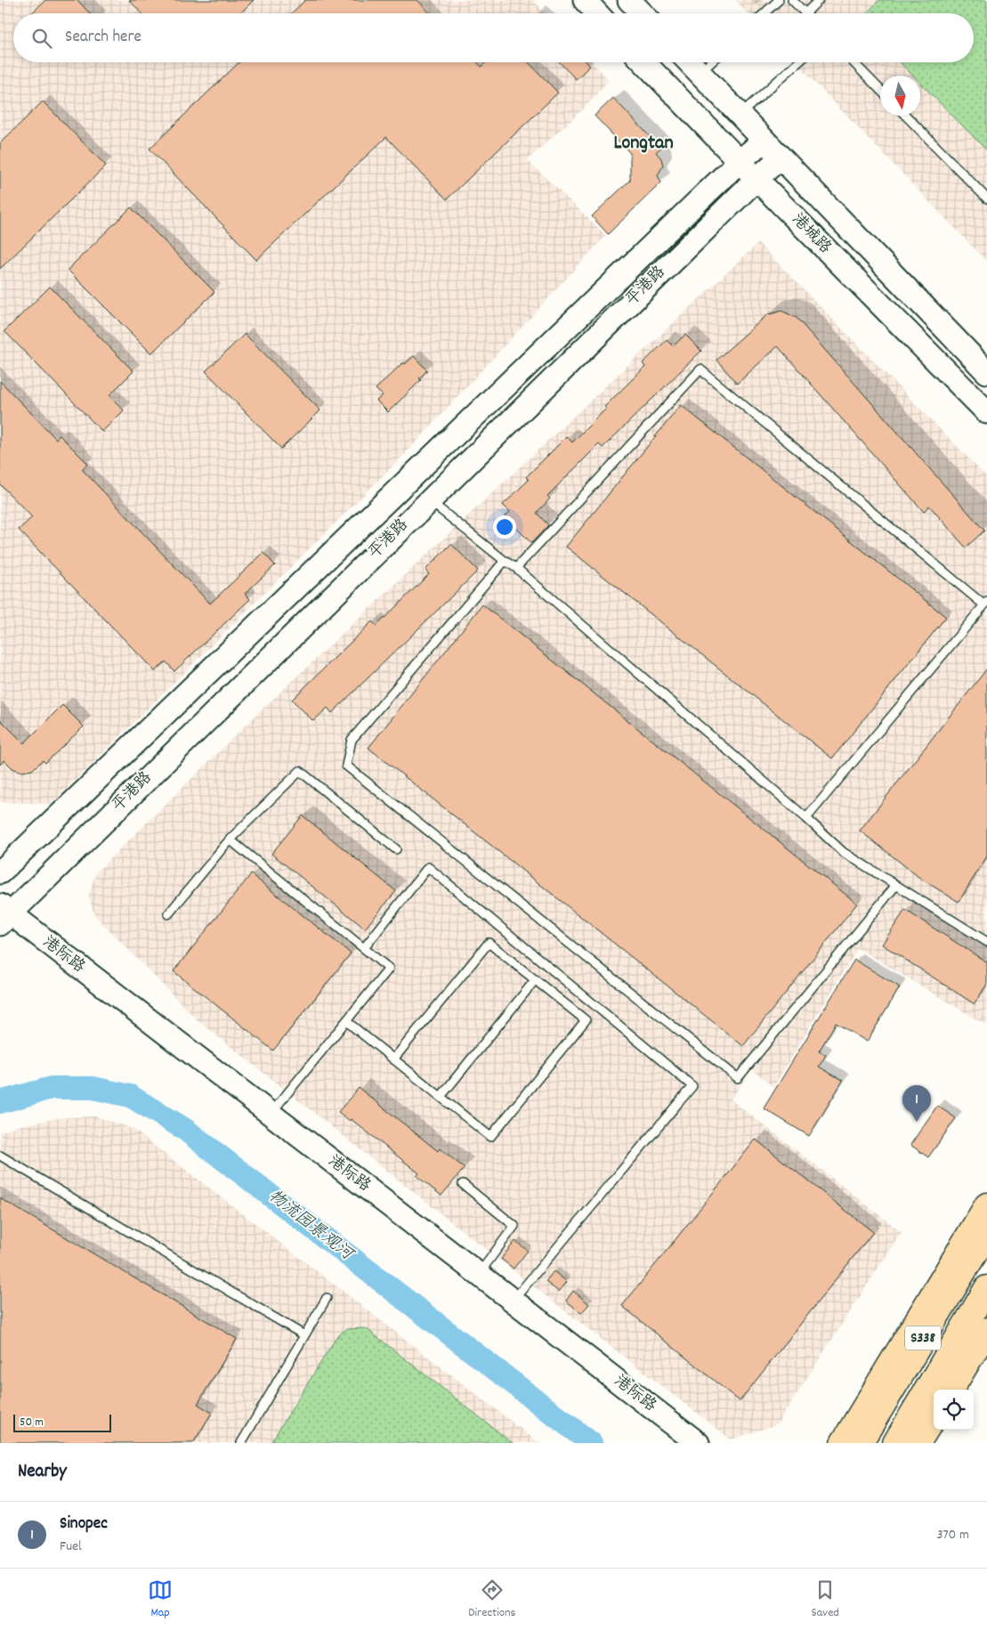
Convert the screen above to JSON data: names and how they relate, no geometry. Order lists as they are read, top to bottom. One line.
{"streets":{"main road":["S338"],"street":["港城路","平港路","港际路"]},"crossings":[["港城路","平港路"],["平港路","港际路"]],"districts":["Longtan"],"water":["物流园景观河"],"scale_bar":"50 m","north":"bottom","page":{"search":"Search here","pins":"1","scale":"50 m","heading":"Nearby","list":[{"mark":"1","name":"Sinopec","note":"Fuel","value":"370 m"}],"nav":["Map","Directions","Saved"]}}
